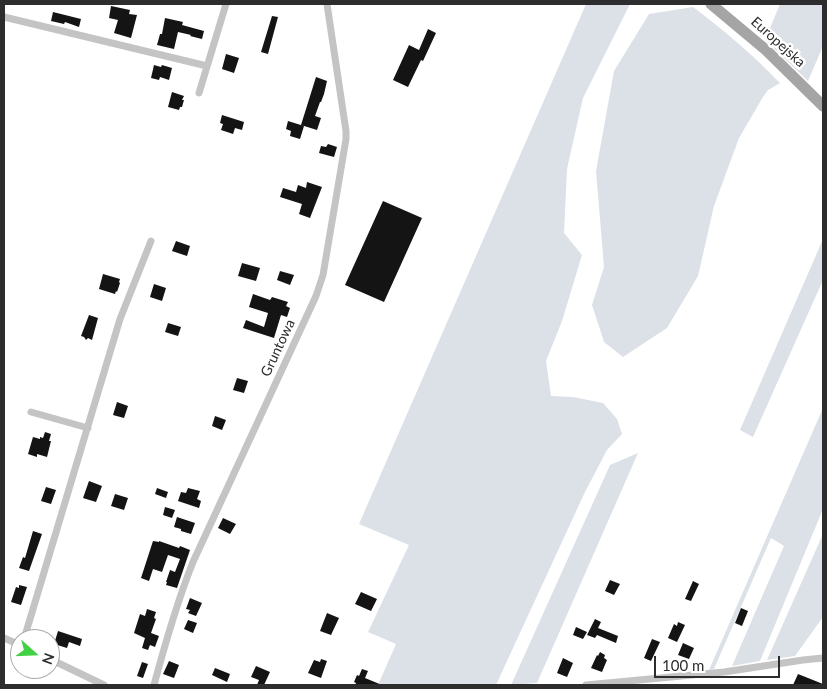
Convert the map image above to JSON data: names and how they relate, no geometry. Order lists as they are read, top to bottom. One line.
{"streets":{"main road":["Europejska"],"street":["Gruntowa"]},"scale_bar":"100 m","north":"right"}
